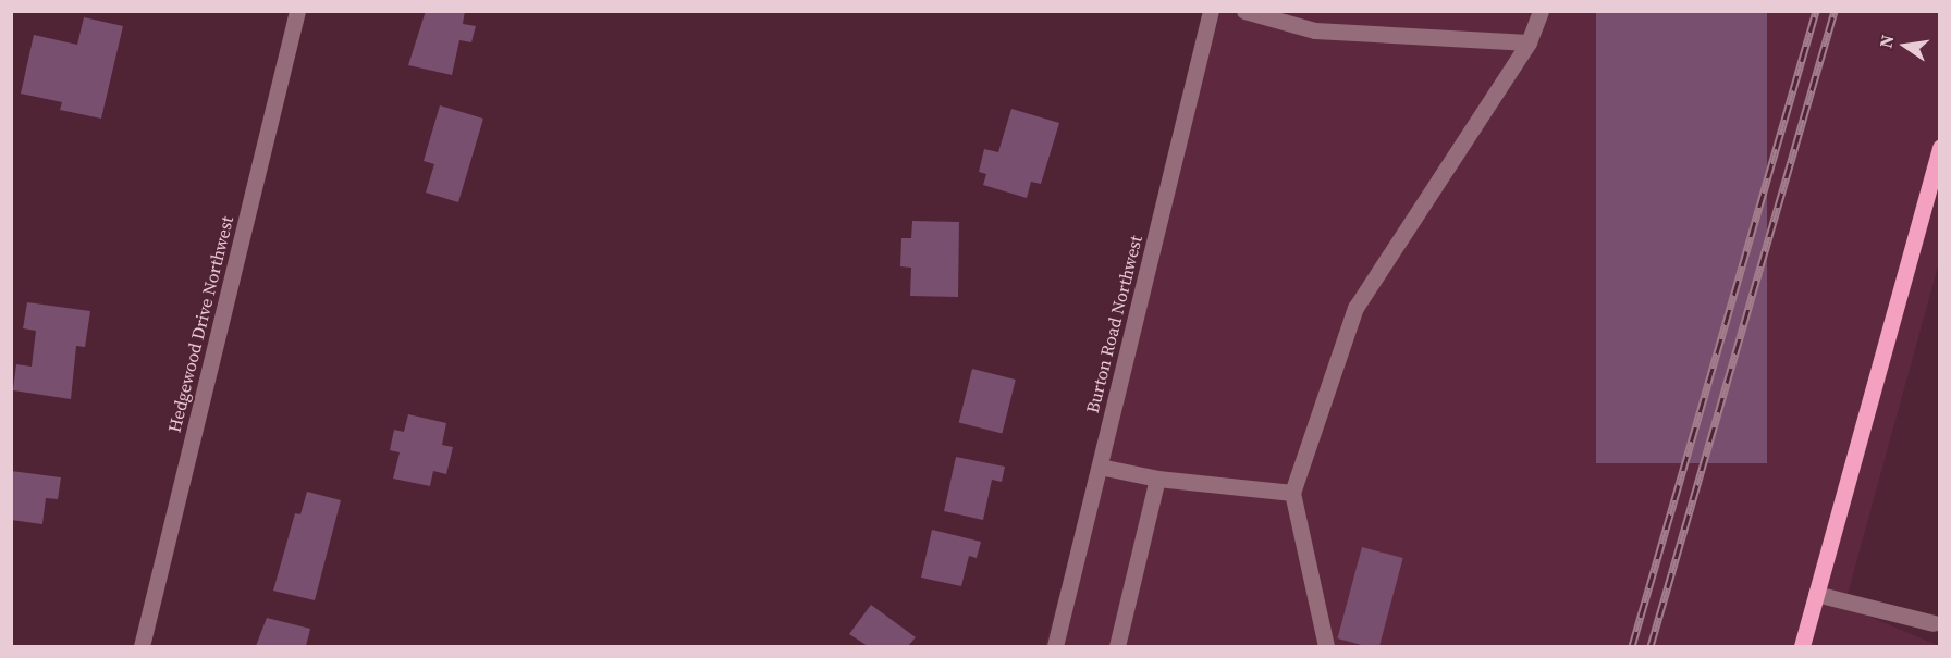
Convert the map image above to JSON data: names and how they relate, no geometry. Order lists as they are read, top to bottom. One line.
{"streets":{"street":["Hedgewood Drive Northwest","Burton Road Northwest"]},"north":"left"}
